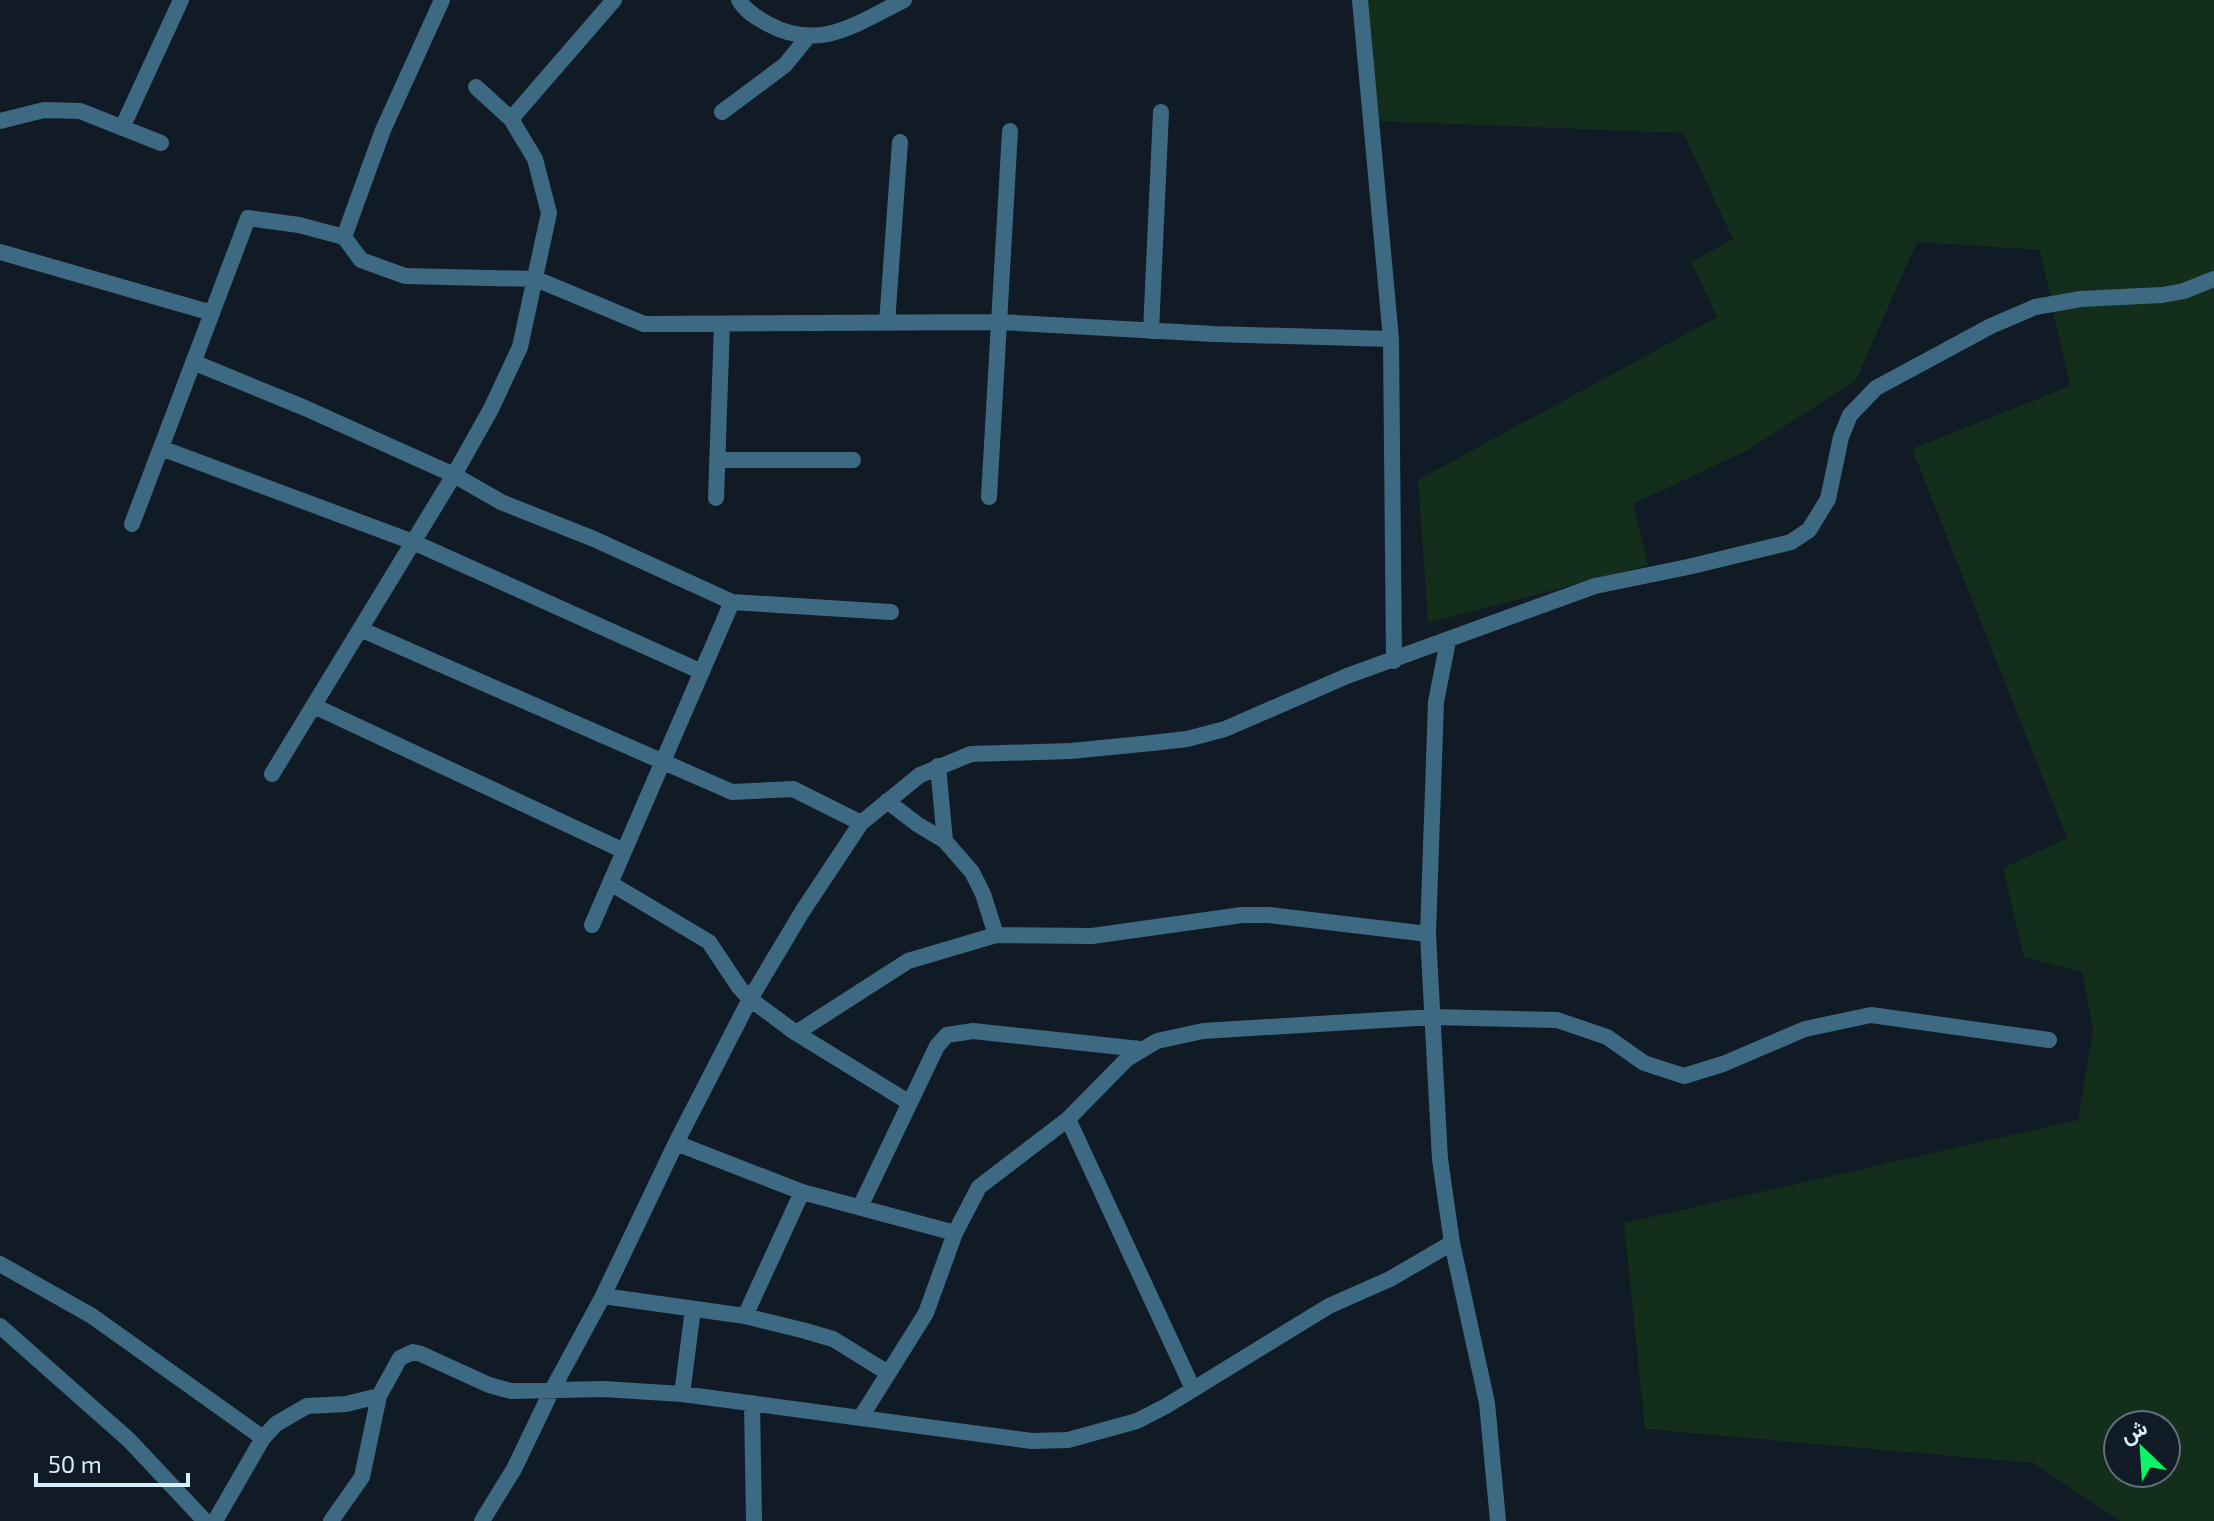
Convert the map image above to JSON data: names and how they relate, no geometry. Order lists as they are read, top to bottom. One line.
{"scale_bar":"50 m","north":"top left"}
